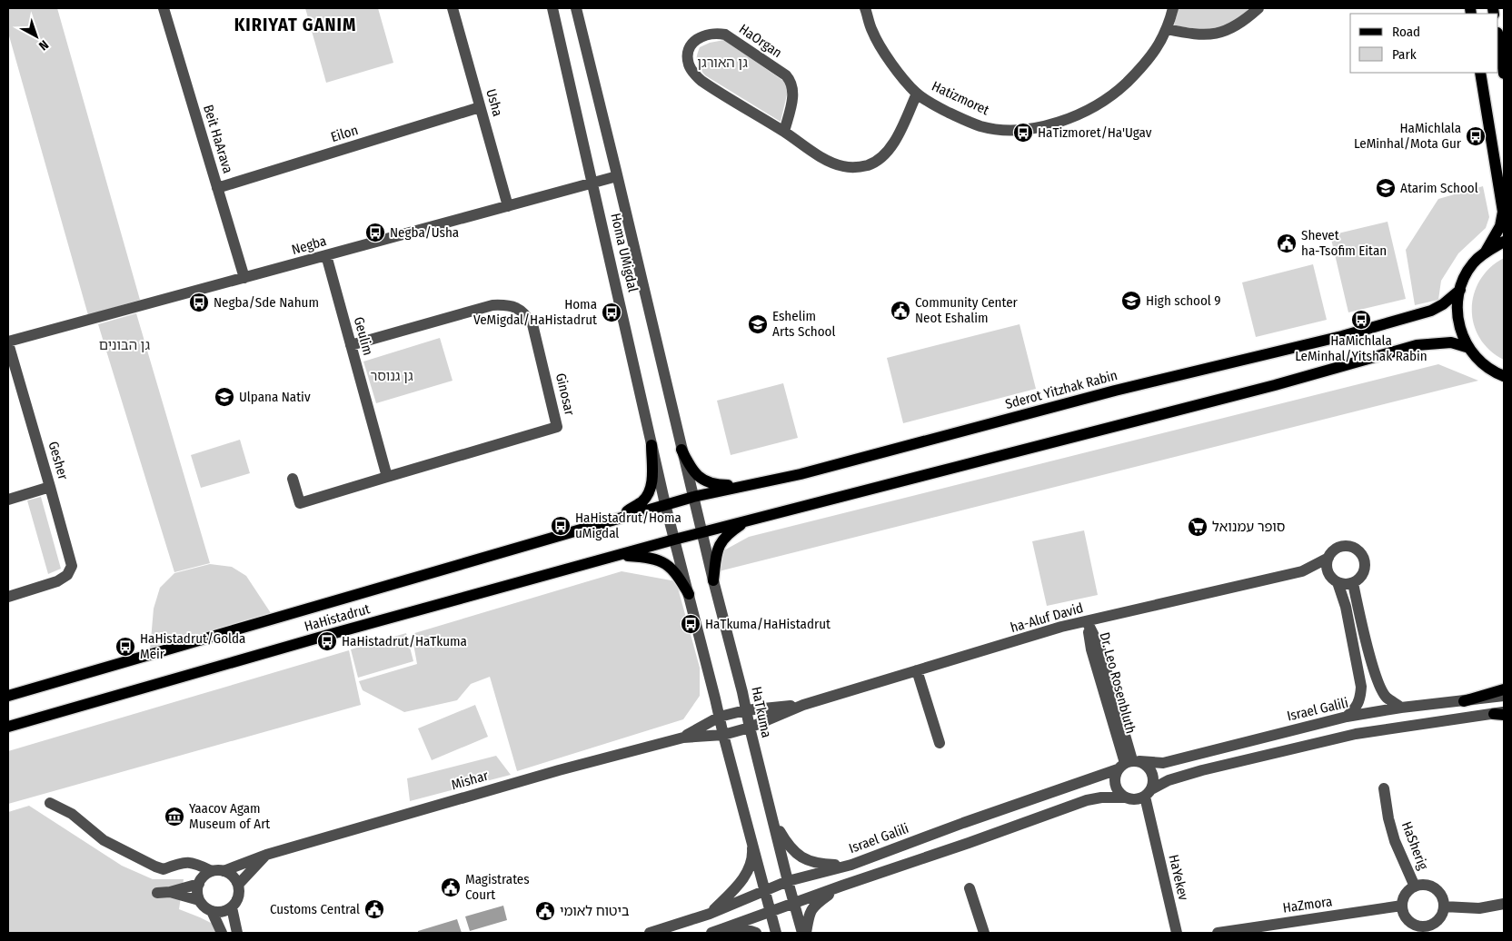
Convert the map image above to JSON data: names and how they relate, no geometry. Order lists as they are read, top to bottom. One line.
{"streets":{"main road":["Sderot Yitzhak Rabin","HaHistadrut"],"street":["HaOrgan","Hatizmoret","Usha","Eilon","Beit HaArava","Negba","Homa UMigdal","Geulim","Ginosar","Gesher","ha-Aluf David","Dr. Leo Rosenbluth","Israel Galili","HaTkuma","Mishar","HaSherig","HaYekev","HaZmora"]},"crossings":[["HaOrgan","Hatizmoret"],["Usha","Eilon"],["Usha","Negba"],["Eilon","Beit HaArava"],["Beit HaArava","Negba"],["Negba","Homa UMigdal"],["Negba","Geulim"],["Negba","Gesher"],["Homa UMigdal","Sderot Yitzhak Rabin"],["Homa UMigdal","HaHistadrut"],["Homa UMigdal","HaTkuma"],["Geulim","Ginosar"],["Sderot Yitzhak Rabin","HaHistadrut"],["Sderot Yitzhak Rabin","HaTkuma"],["ha-Aluf David","Dr. Leo Rosenbluth"],["ha-Aluf David","HaTkuma"],["ha-Aluf David","Mishar"],["Dr. Leo Rosenbluth","Israel Galili"],["Dr. Leo Rosenbluth","HaYekev"],["Israel Galili","HaTkuma"],["Israel Galili","HaYekev"],["HaTkuma","Mishar"],["HaSherig","HaZmora"]],"districts":["KIRIYAT GANIM"],"parks":["גן האורגן","גן הבונים","גן גנוסר"],"places":{"bus stop":["HaTizmoret/Ha'Ugav","HaMichlala LeMinhal/Mota Gur","Negba/Usha","Negba/Sde Nahum","Homa VeMigdal/HaHistadrut","HaMichlala LeMinhal/Yitshak Rabin","HaHistadrut/Homa uMigdal","HaTkuma/HaHistadrut","HaHistadrut/HaTkuma","HaHistadrut/Golda Meir"],"school or university":["Atarim School","High school 9","Eshelim Arts School","Ulpana Nativ"],"public building":["Shevet ha-Tsofim Eitan","Community Center Neot Eshalim","Magistrates Court","Customs Central","ביטוח לאומי"],"supermarket":["סופר עמנואל"],"museum":["Yaacov Agam Museum of Art"]},"legend":["Road","Park"],"north":"bottom right"}
